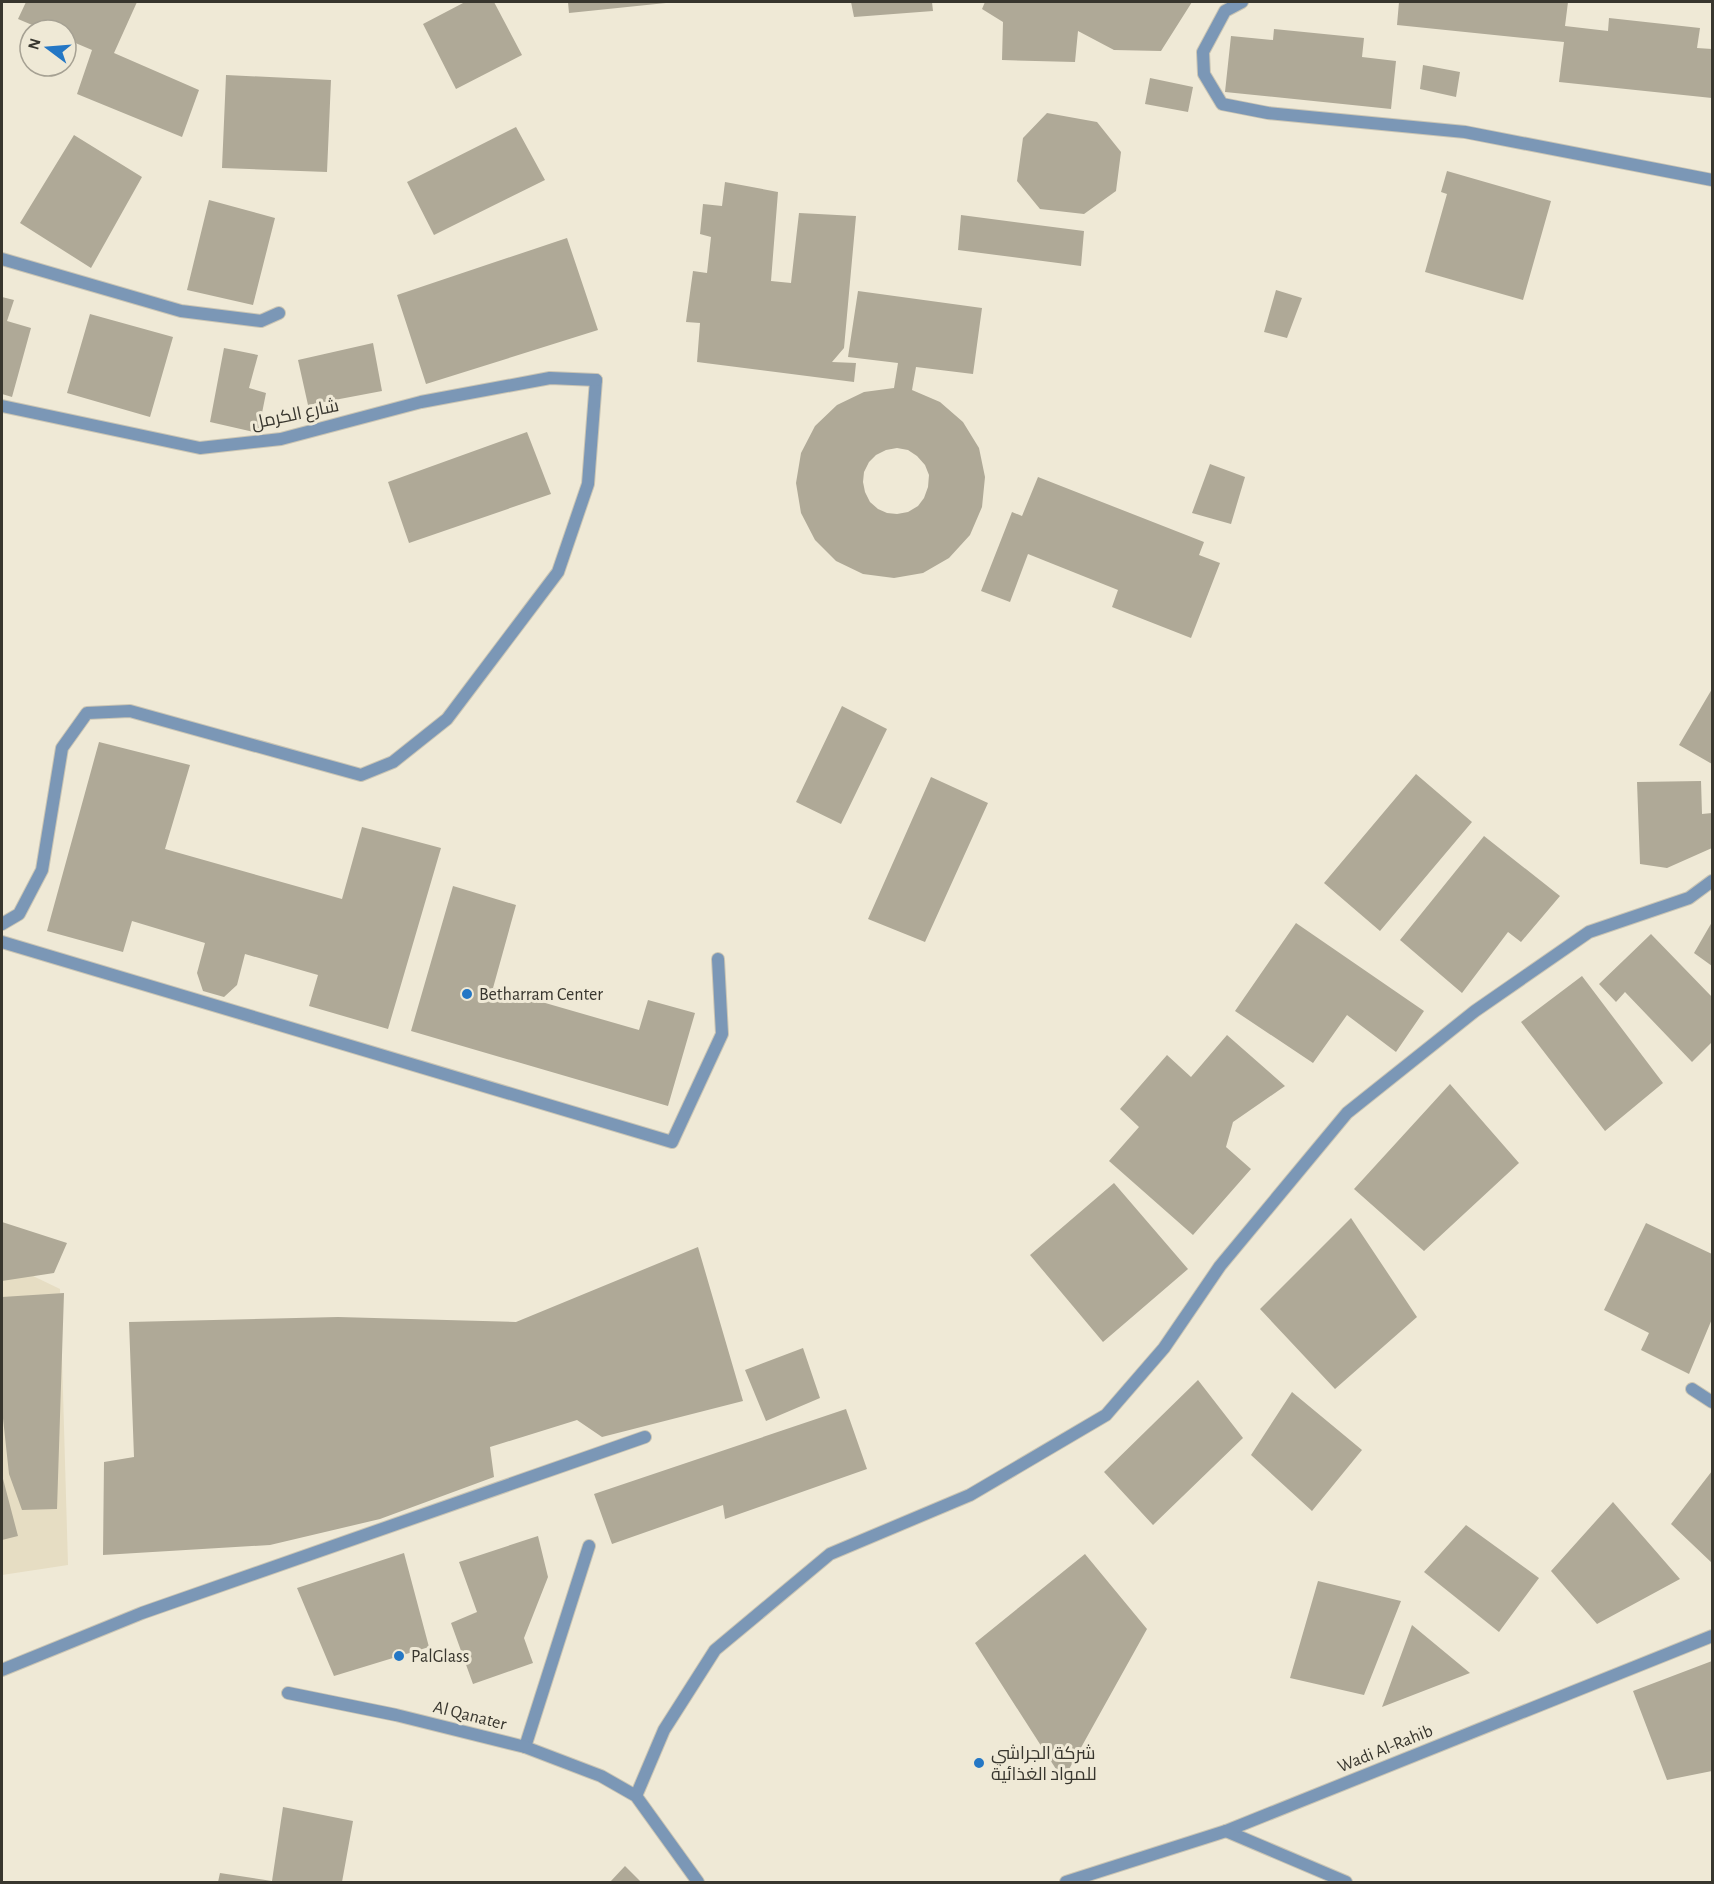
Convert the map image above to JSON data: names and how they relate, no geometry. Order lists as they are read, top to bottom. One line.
{"streets":{"street":["شارع الكرمل","Al Qanater","Wadi Al-Rahib"]},"places":["Betharram Center","PalGlass","شركة الجراشي للمواد الغذائية"],"north":"left"}
